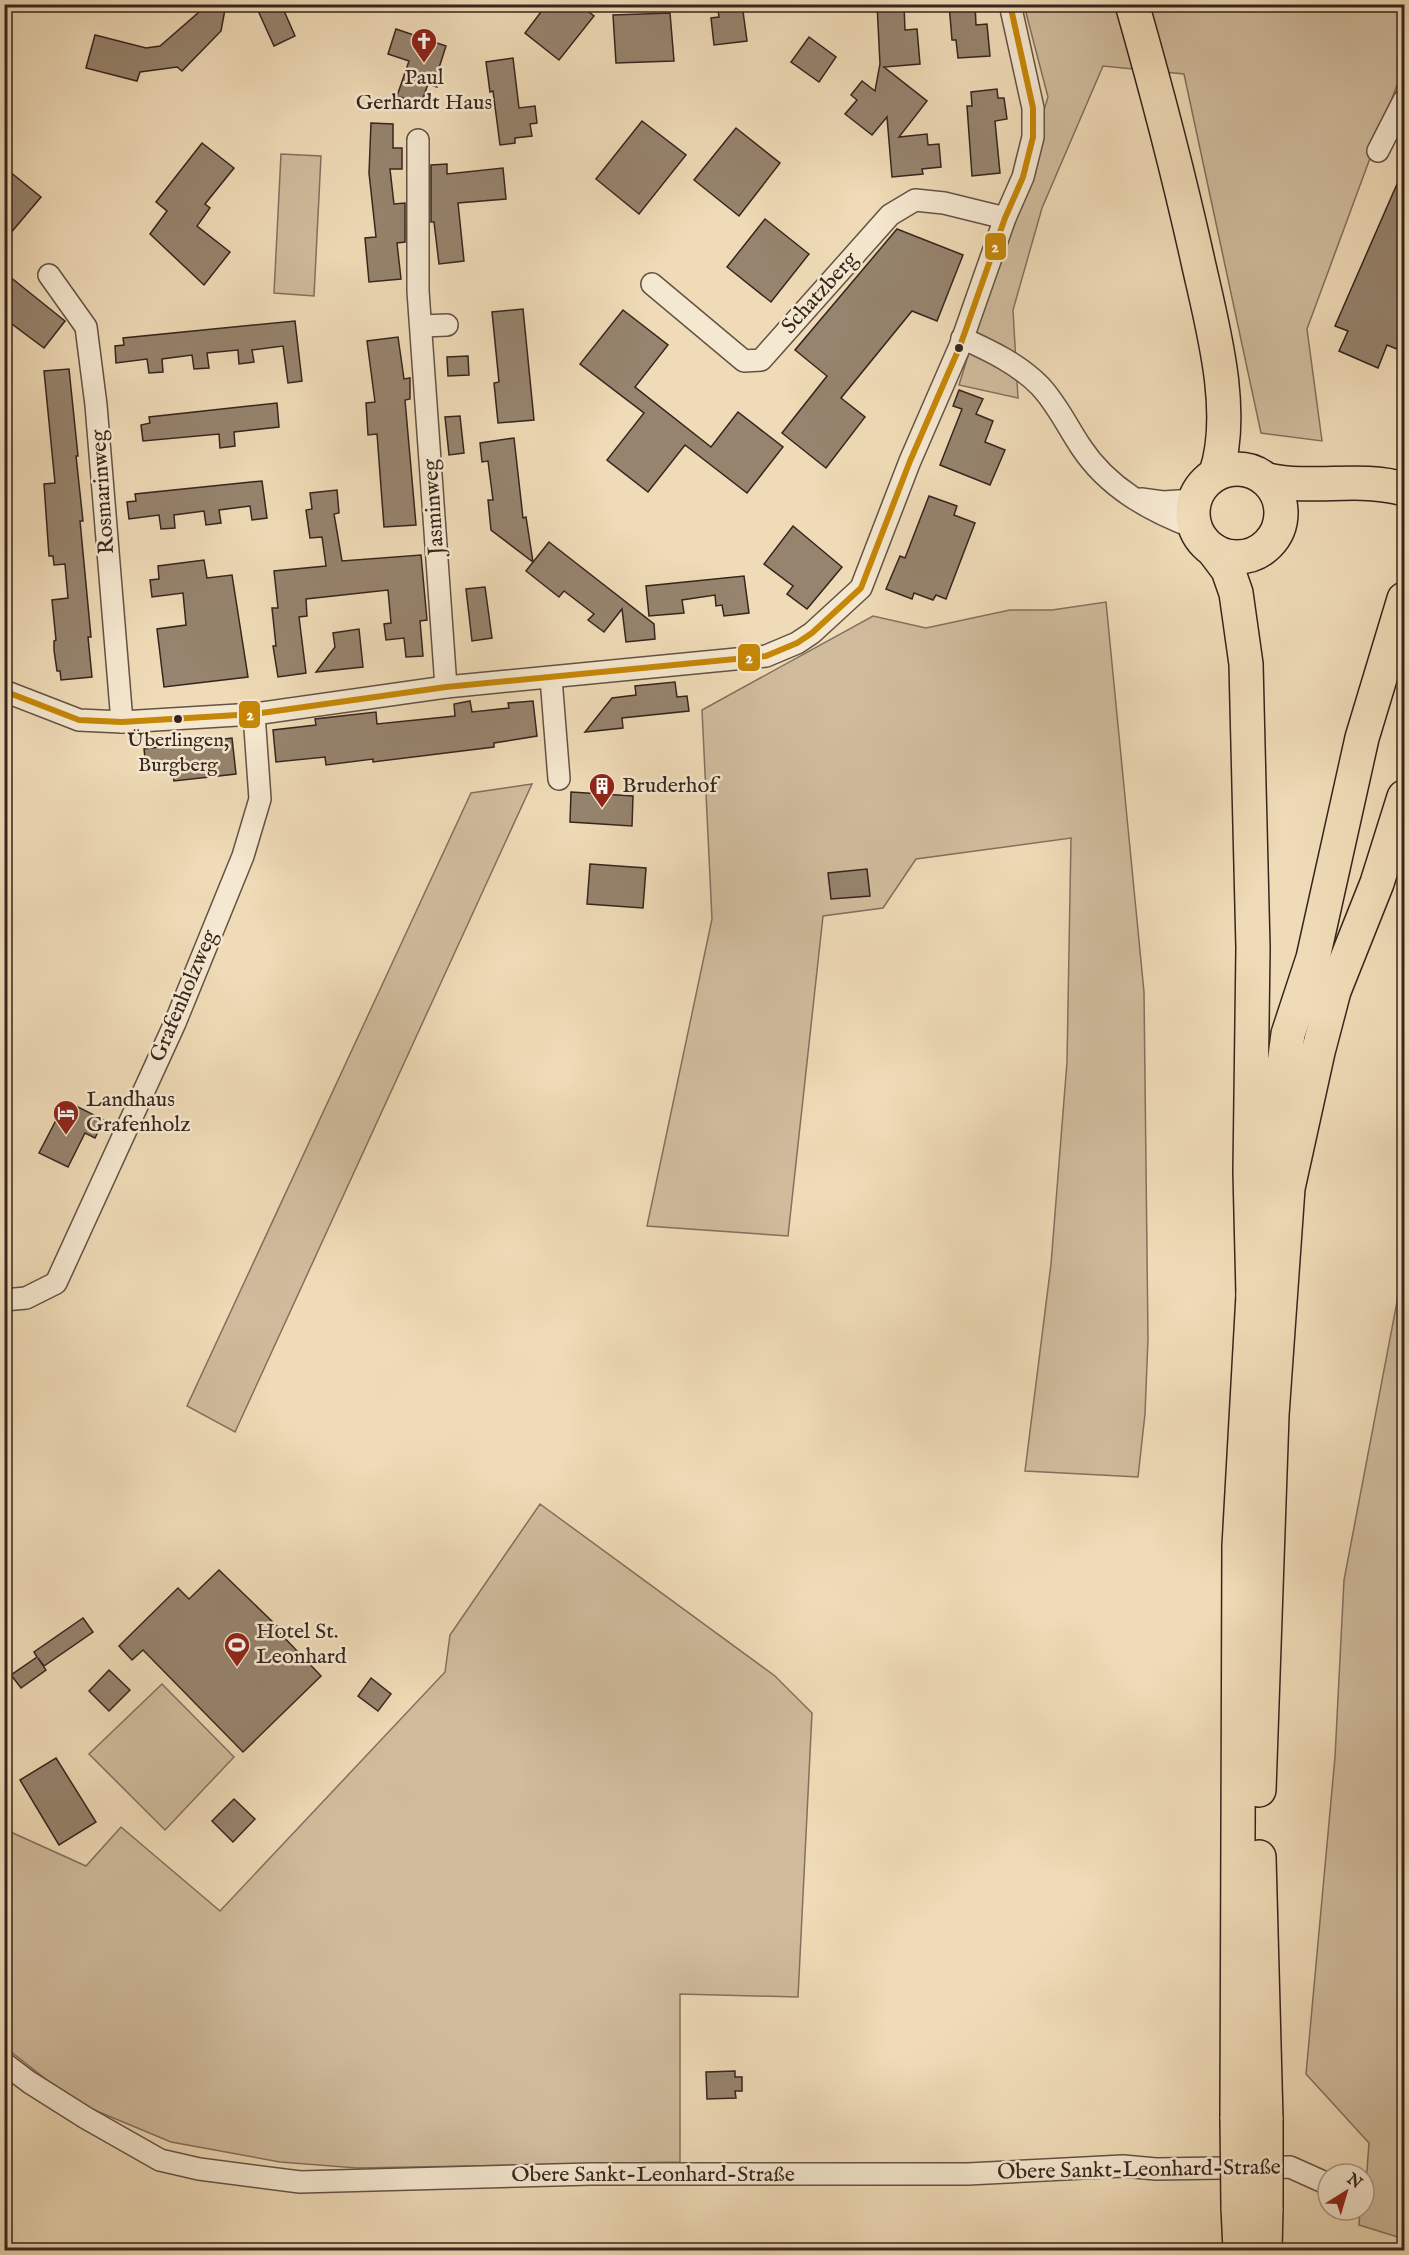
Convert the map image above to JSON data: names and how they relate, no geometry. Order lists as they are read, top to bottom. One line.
{"streets":{"street":["Schatzberg","Rosmarinweg","Jasminweg","Grafenholzweg","Obere Sankt-Leonhard-Straße"]},"places":{"church":["Paul Gerhardt Haus"],"other":["Überlingen, Burgberg"],"building":["Bruderhof"],"hotel":["Landhaus Grafenholz"],"sports":["Hotel St. Leonhard"]},"lines":["transit line 2"],"north":"top right"}
